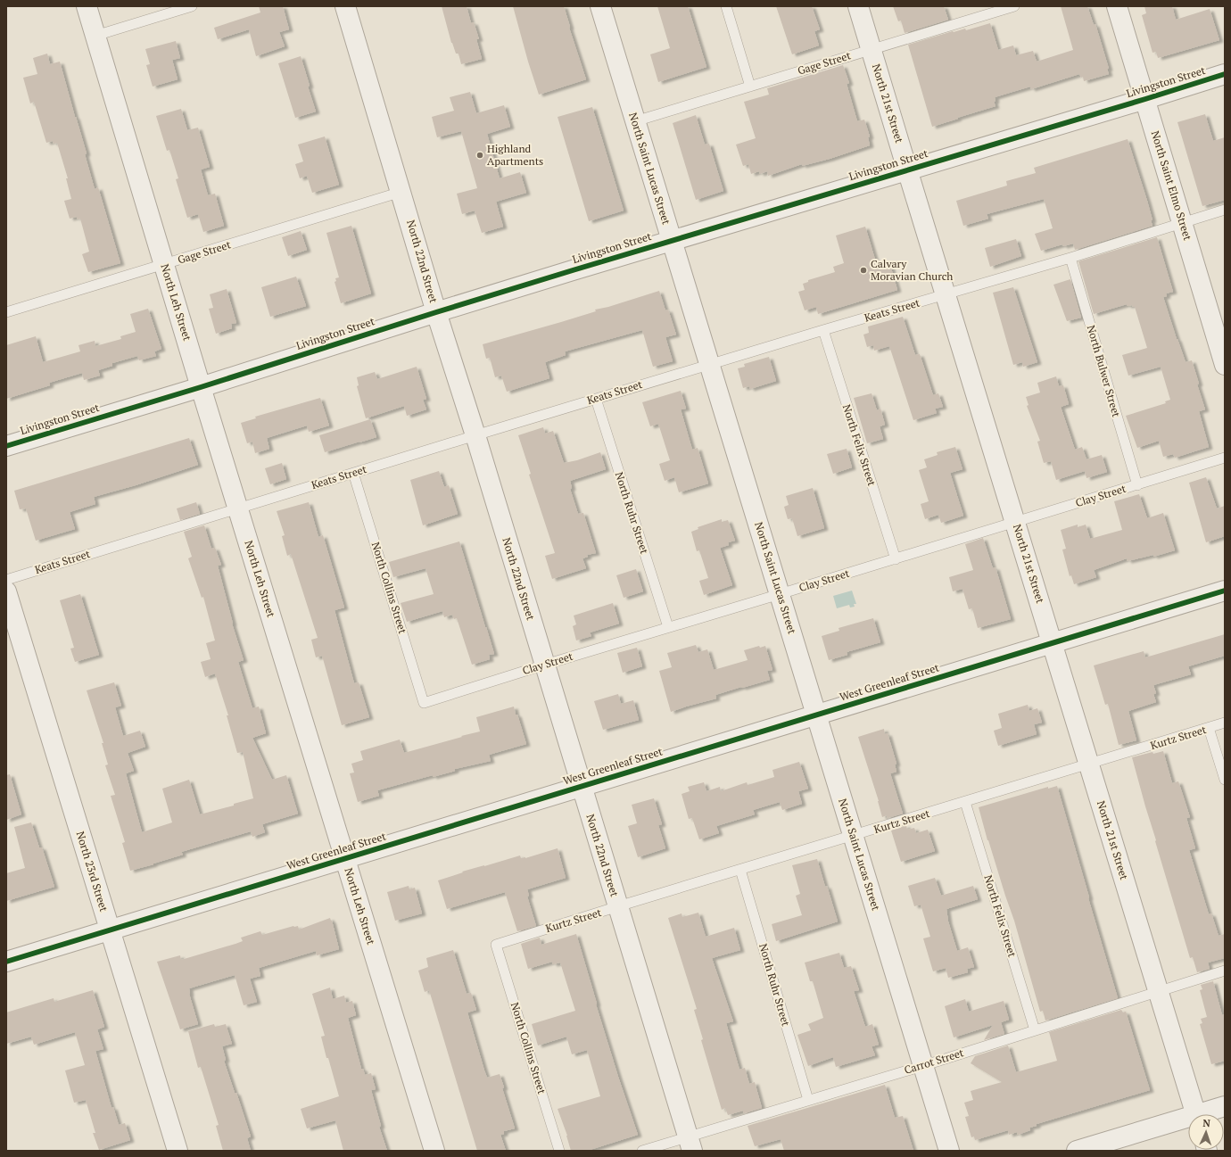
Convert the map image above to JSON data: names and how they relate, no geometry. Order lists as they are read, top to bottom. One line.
{"streets":{"street":["Livingston Street","North 21st Street","North Saint Lucas Street","North Saint Elmo Street","North 22nd Street","North Leh Street","West Greenleaf Street","North 23rd Street"],"lane":["Gage Street","Keats Street","North Bulwer Street","North Felix Street","Clay Street","North Ruhr Street","North Collins Street","Kurtz Street","Carrot Street"]},"crossings":[["Gage Street","North 21st Street"],["Gage Street","North Saint Lucas Street"],["Gage Street","North 22nd Street"],["Gage Street","North Leh Street"],["Livingston Street","North 21st Street"],["Livingston Street","North Saint Lucas Street"],["Livingston Street","North Saint Elmo Street"],["Livingston Street","North 22nd Street"],["Livingston Street","North Leh Street"],["North 21st Street","Keats Street"],["North 21st Street","Clay Street"],["North 21st Street","West Greenleaf Street"],["North 21st Street","Kurtz Street"],["North 21st Street","Carrot Street"],["North Saint Lucas Street","Keats Street"],["North Saint Lucas Street","Clay Street"],["North Saint Lucas Street","West Greenleaf Street"],["North Saint Lucas Street","Kurtz Street"],["North Saint Lucas Street","Carrot Street"],["North Saint Elmo Street","Keats Street"],["North 22nd Street","Keats Street"],["North 22nd Street","Clay Street"],["North 22nd Street","West Greenleaf Street"],["North 22nd Street","Kurtz Street"],["North 22nd Street","Carrot Street"],["North Leh Street","Keats Street"],["North Leh Street","West Greenleaf Street"],["Keats Street","North Bulwer Street"],["Keats Street","North Felix Street"],["Keats Street","North Ruhr Street"],["Keats Street","North Collins Street"],["North Bulwer Street","Clay Street"],["North Felix Street","Clay Street"],["North Felix Street","Kurtz Street"],["North Felix Street","Carrot Street"],["Clay Street","North Ruhr Street"],["Clay Street","North Collins Street"],["North Ruhr Street","Kurtz Street"],["North Ruhr Street","Carrot Street"],["North Collins Street","Kurtz Street"],["West Greenleaf Street","North 23rd Street"]],"places":["Highland Apartments","Calvary Moravian Church"],"north":"top"}
